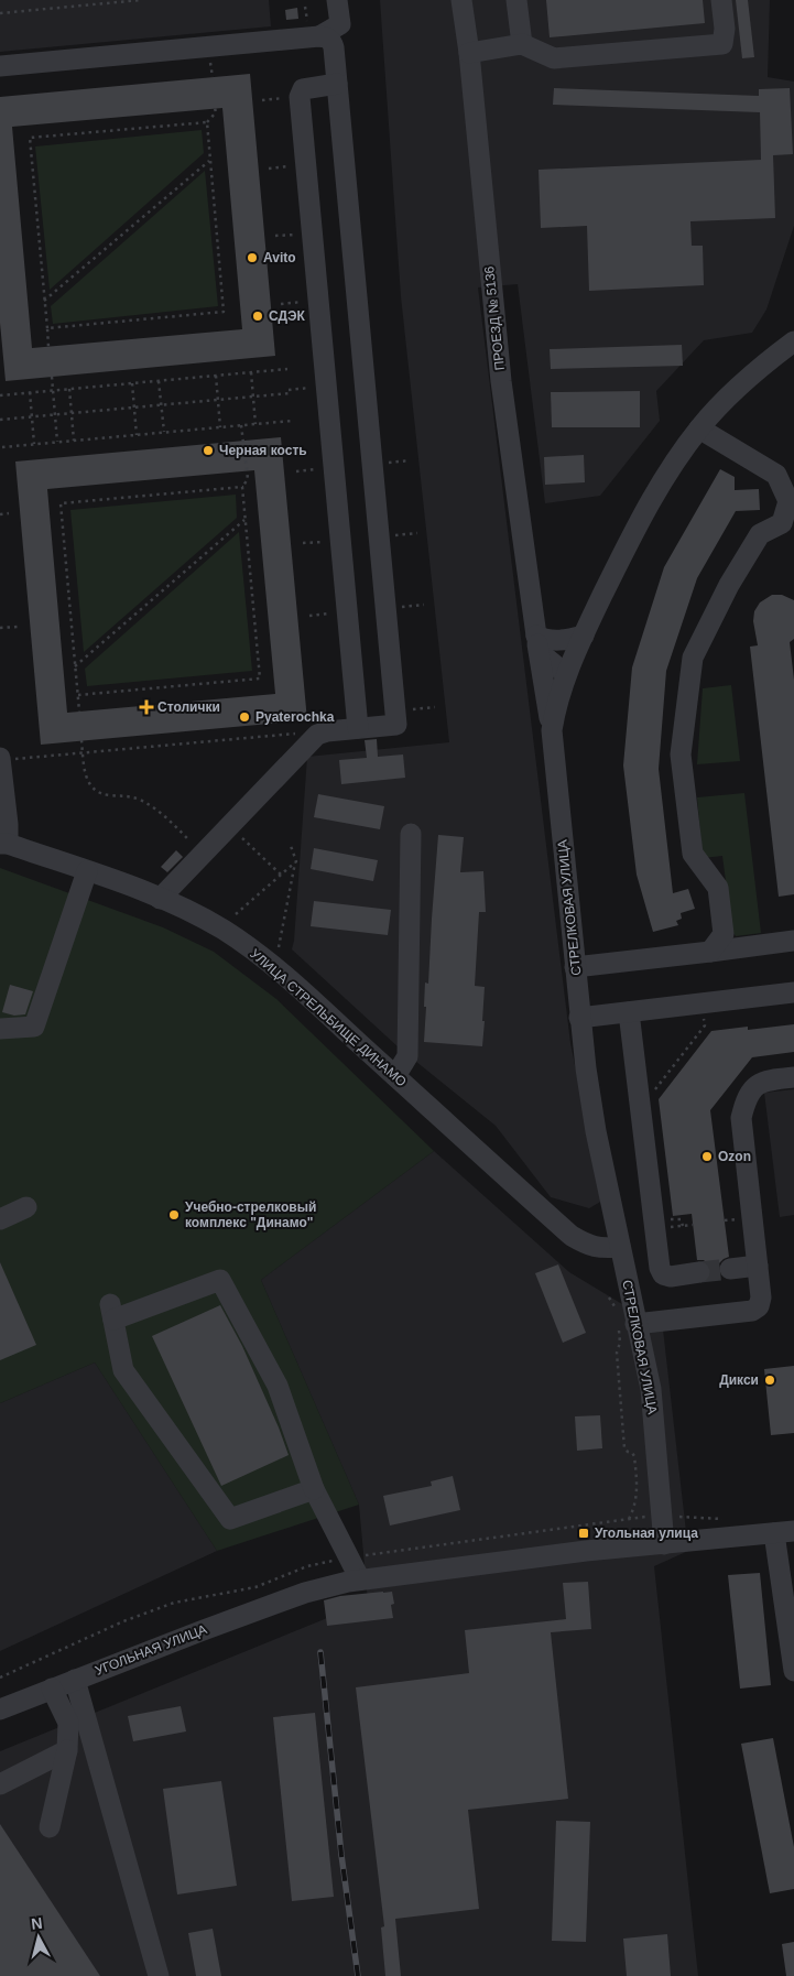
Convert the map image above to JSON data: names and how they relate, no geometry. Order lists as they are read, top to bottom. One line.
{"streets":{"street":["ПРОЕЗД № 5136","СТРЕЛКОВАЯ УЛИЦА","УЛИЦА СТРЕЛЬБИЩЕ ДИНАМО","УГОЛЬНАЯ УЛИЦА"]},"crossings":[["ПРОЕЗД № 5136","СТРЕЛКОВАЯ УЛИЦА"],["СТРЕЛКОВАЯ УЛИЦА","УЛИЦА СТРЕЛЬБИЩЕ ДИНАМО"],["СТРЕЛКОВАЯ УЛИЦА","УГОЛЬНАЯ УЛИЦА"]],"places":{"other":["Avito","СДЭК","Черная кость","Pyaterochka","Ozon","Учебно-стрелковый комплекс \"Динамо\"","Дикси"],"health":["Столички"],"transit":["Угольная улица"]},"north":"top"}
